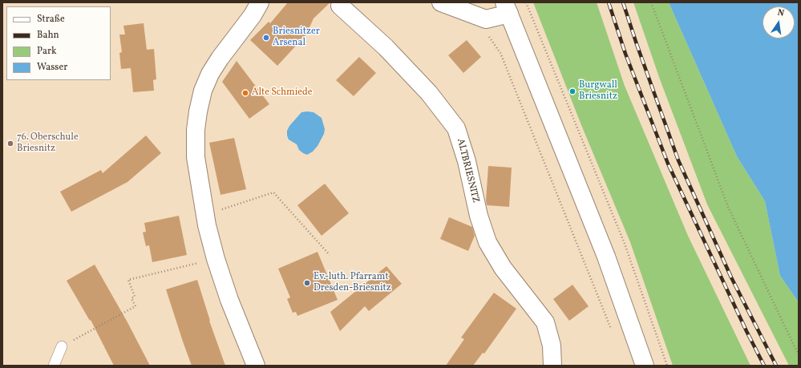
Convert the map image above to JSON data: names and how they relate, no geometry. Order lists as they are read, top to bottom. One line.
{"streets":{"street":["ALTBRIESNITZ"]},"places":["Briesnitzer Arsenal","Burgwall Briesnitz","Alte Schmiede","76. Oberschule Briesnitz","Ev.-luth. Pfarramt Dresden-Briesnitz"],"legend":["Straße","Bahn","Park","Wasser"],"north":"top"}
